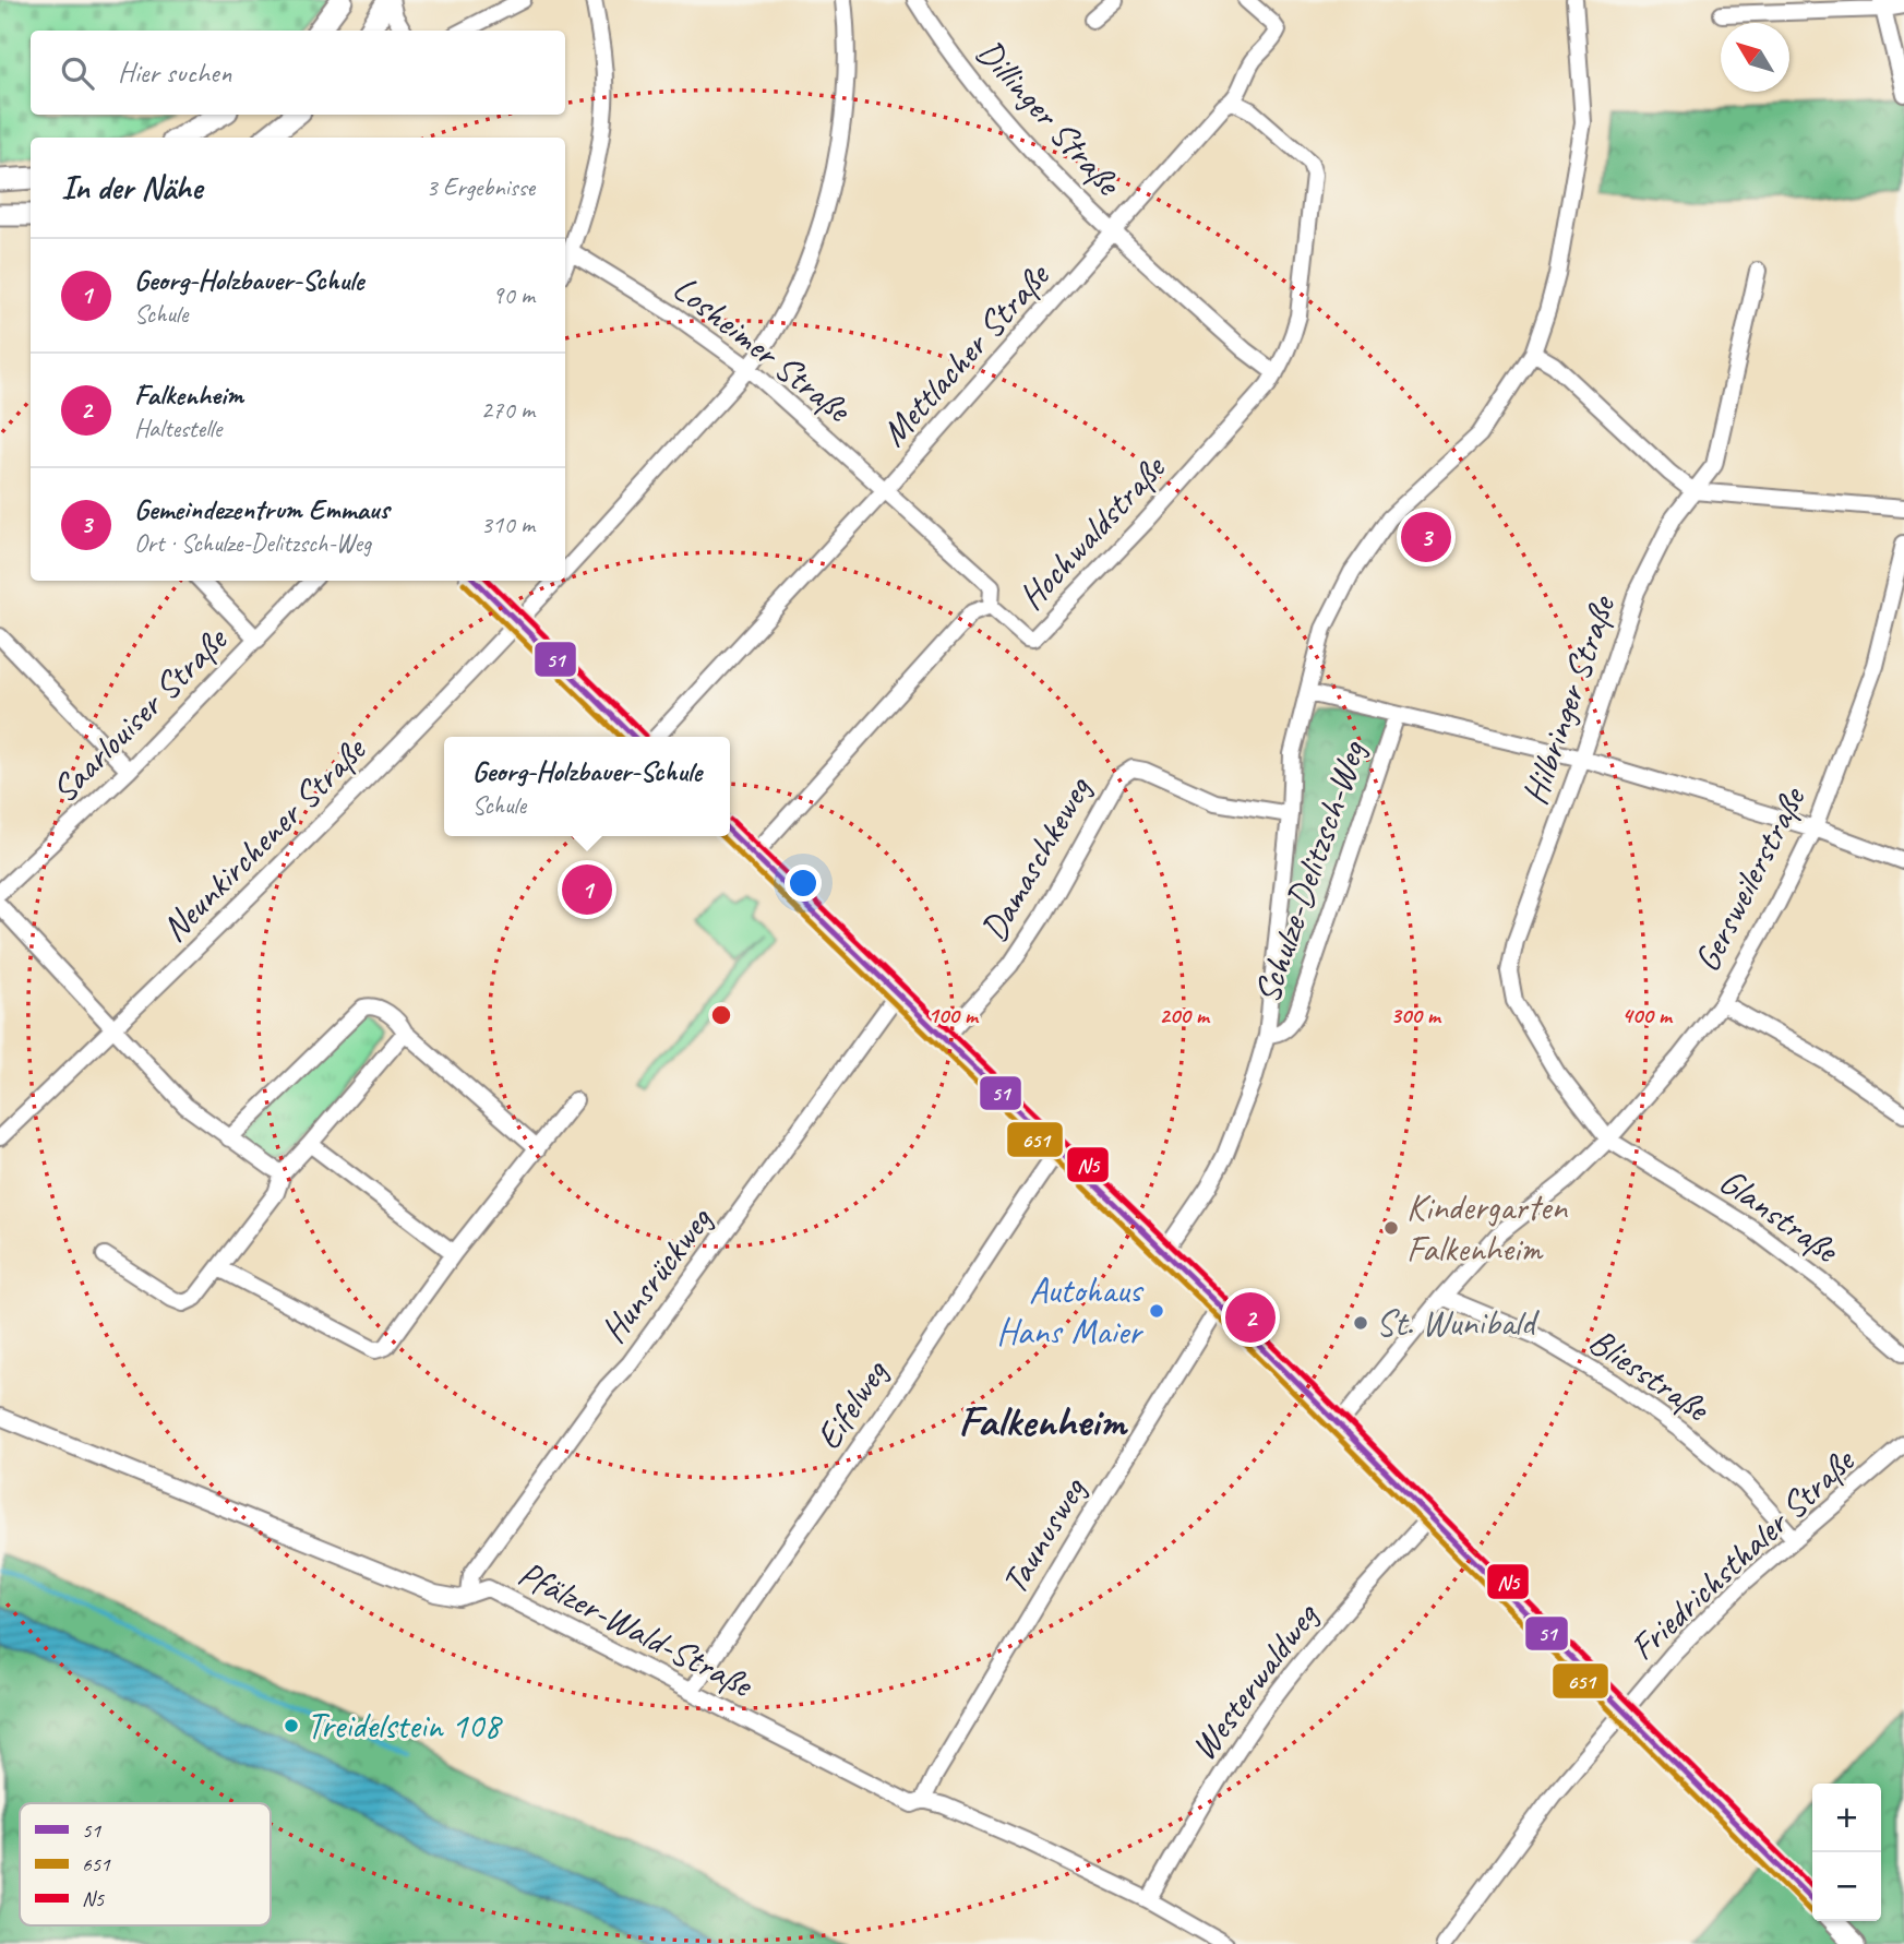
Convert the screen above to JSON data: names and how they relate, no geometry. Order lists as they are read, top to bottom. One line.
{"streets":{"street":["Dillinger Straße","Losheimer Straße","Mettlacher Straße","Hochwaldstraße","Hilbringer Straße","Saarlouiser Straße","Neunkirchener Straße","Damaschkeweg","Schulze-Delitzsch-Weg","Gersweilerstraße","Glanstraße","Hunsrückweg","Bliesstraße","Eifelweg","Taunusweg","Friedrichsthaler Straße","Pfälzer-Wald-Straße","Westerwaldweg"]},"crossings":[["Dillinger Straße","Mettlacher Straße"],["Losheimer Straße","Mettlacher Straße"],["Losheimer Straße","Hochwaldstraße"],["Losheimer Straße","Neunkirchener Straße"],["Mettlacher Straße","Hochwaldstraße"],["Hilbringer Straße","Gersweilerstraße"],["Hilbringer Straße","Glanstraße"],["Damaschkeweg","Schulze-Delitzsch-Weg"],["Gersweilerstraße","Glanstraße"],["Gersweilerstraße","Bliesstraße"],["Hunsrückweg","Pfälzer-Wald-Straße"],["Bliesstraße","Friedrichsthaler Straße"],["Eifelweg","Pfälzer-Wald-Straße"],["Taunusweg","Pfälzer-Wald-Straße"],["Pfälzer-Wald-Straße","Westerwaldweg"]],"districts":["Falkenheim"],"places":["Kindergarten Falkenheim","Autohaus Hans Maier","St. Wunibald","Treidelstein 108"],"lines":["transit line 51","transit line N5","transit line 651"],"legend":["51","651","N5"],"north":"top left","page":{"search":"Hier suchen","heading":["In der Nähe","3 Ergebnisse"],"list":[{"mark":"1","name":"Georg-Holzbauer-Schule","note":"Schule","value":"90 m"},{"mark":"2","name":"Falkenheim","note":"Haltestelle","value":"270 m"},{"mark":"3","name":"Gemeindezentrum Emmaus","note":"Ort · Schulze-Delitzsch-Weg","value":"310 m"}],"pins":["3","1","2"],"popup":["Georg-Holzbauer-Schule","Schule"],"map_buttons":["+","−"]},"rings":["100 m","200 m","300 m","400 m"]}
